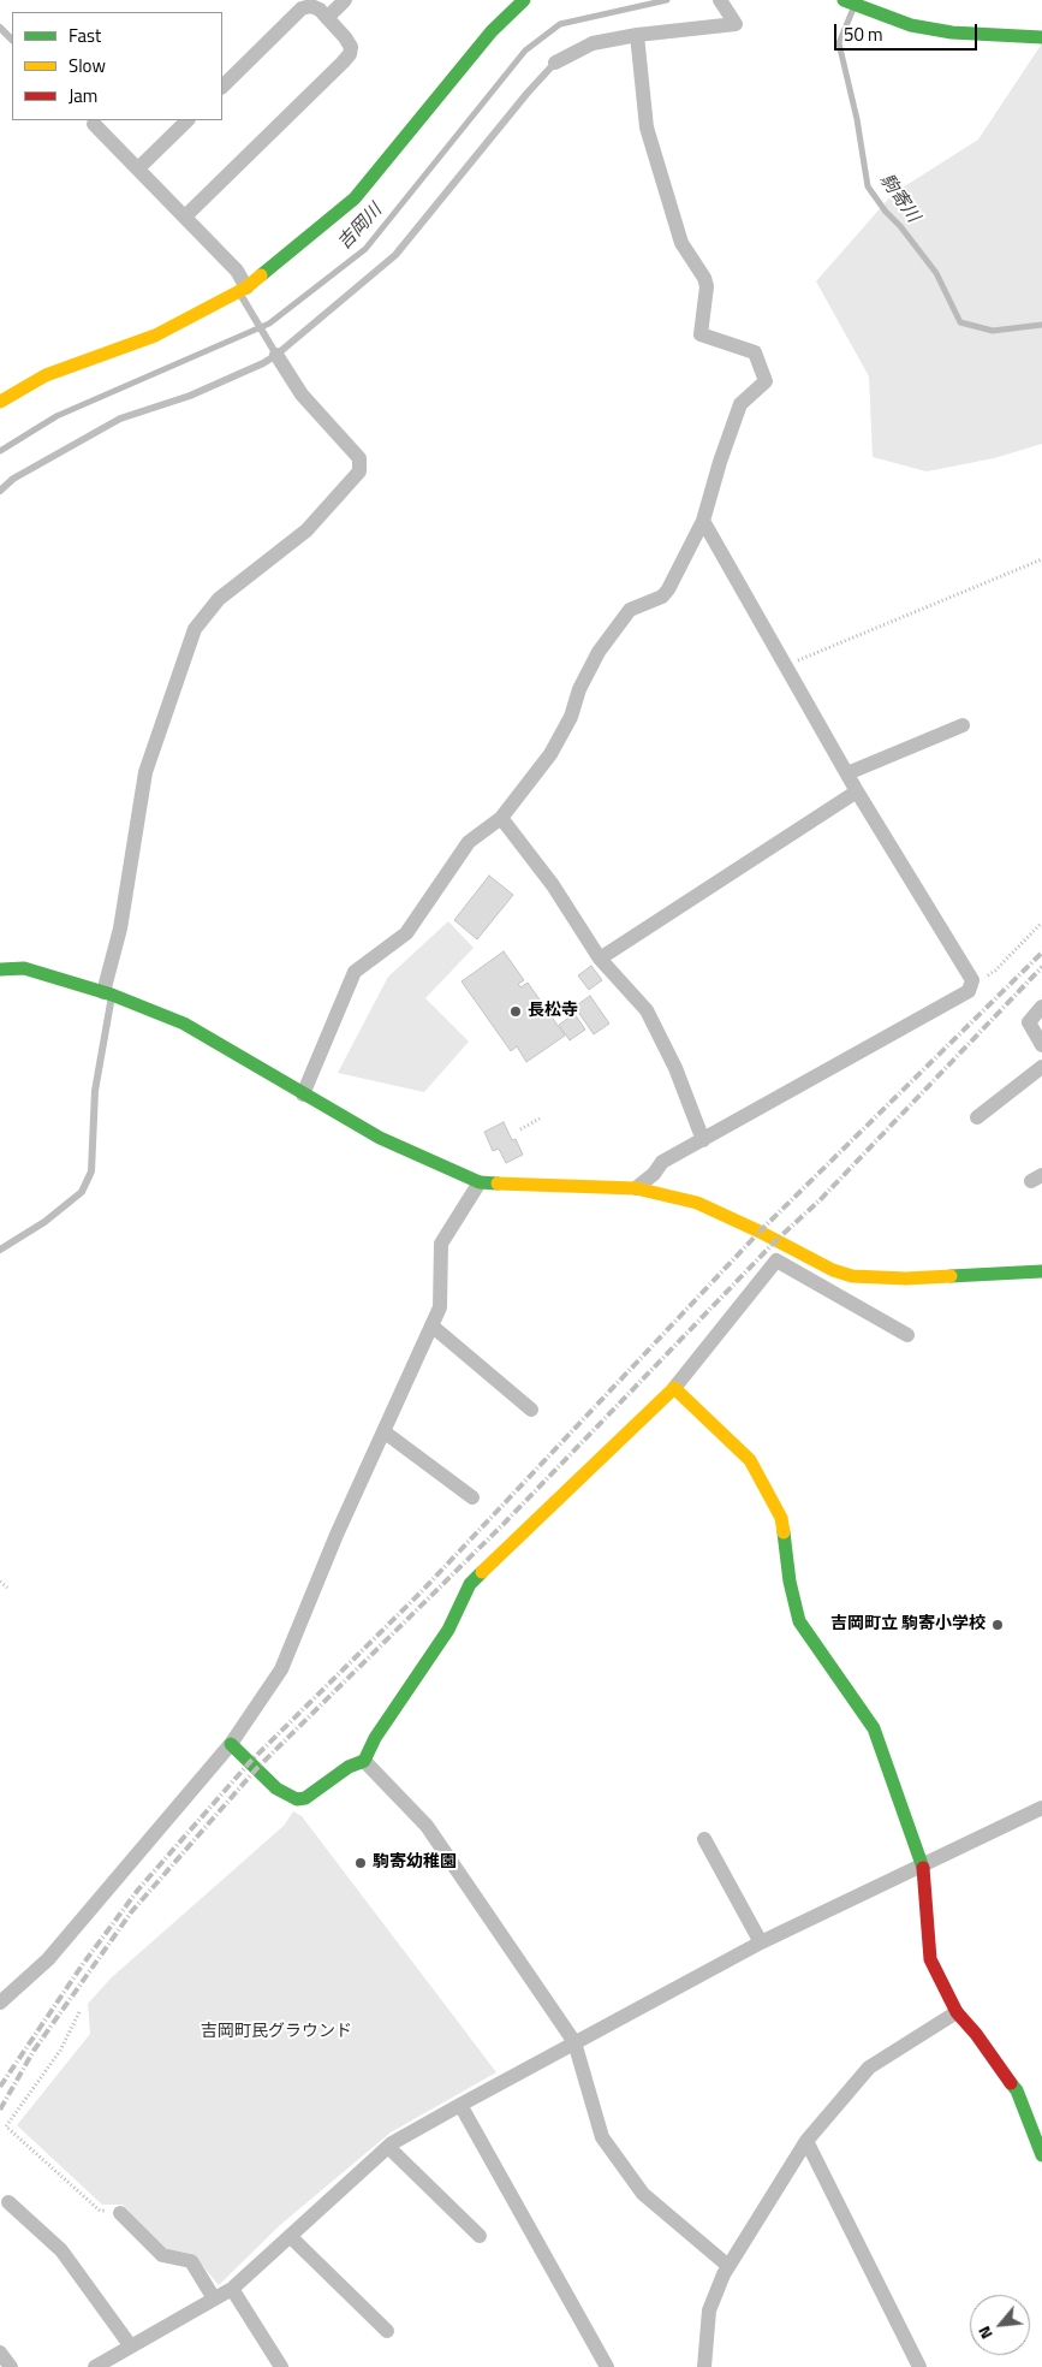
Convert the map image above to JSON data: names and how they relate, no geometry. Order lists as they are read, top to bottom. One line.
{"water":["駒寄川","吉岡川"],"parks":["吉岡町民グラウンド"],"places":["長松寺","吉岡町立 駒寄小学校","駒寄幼稚園"],"legend":["Fast","Slow","Jam"],"scale_bar":"50 m","north":"bottom left"}
